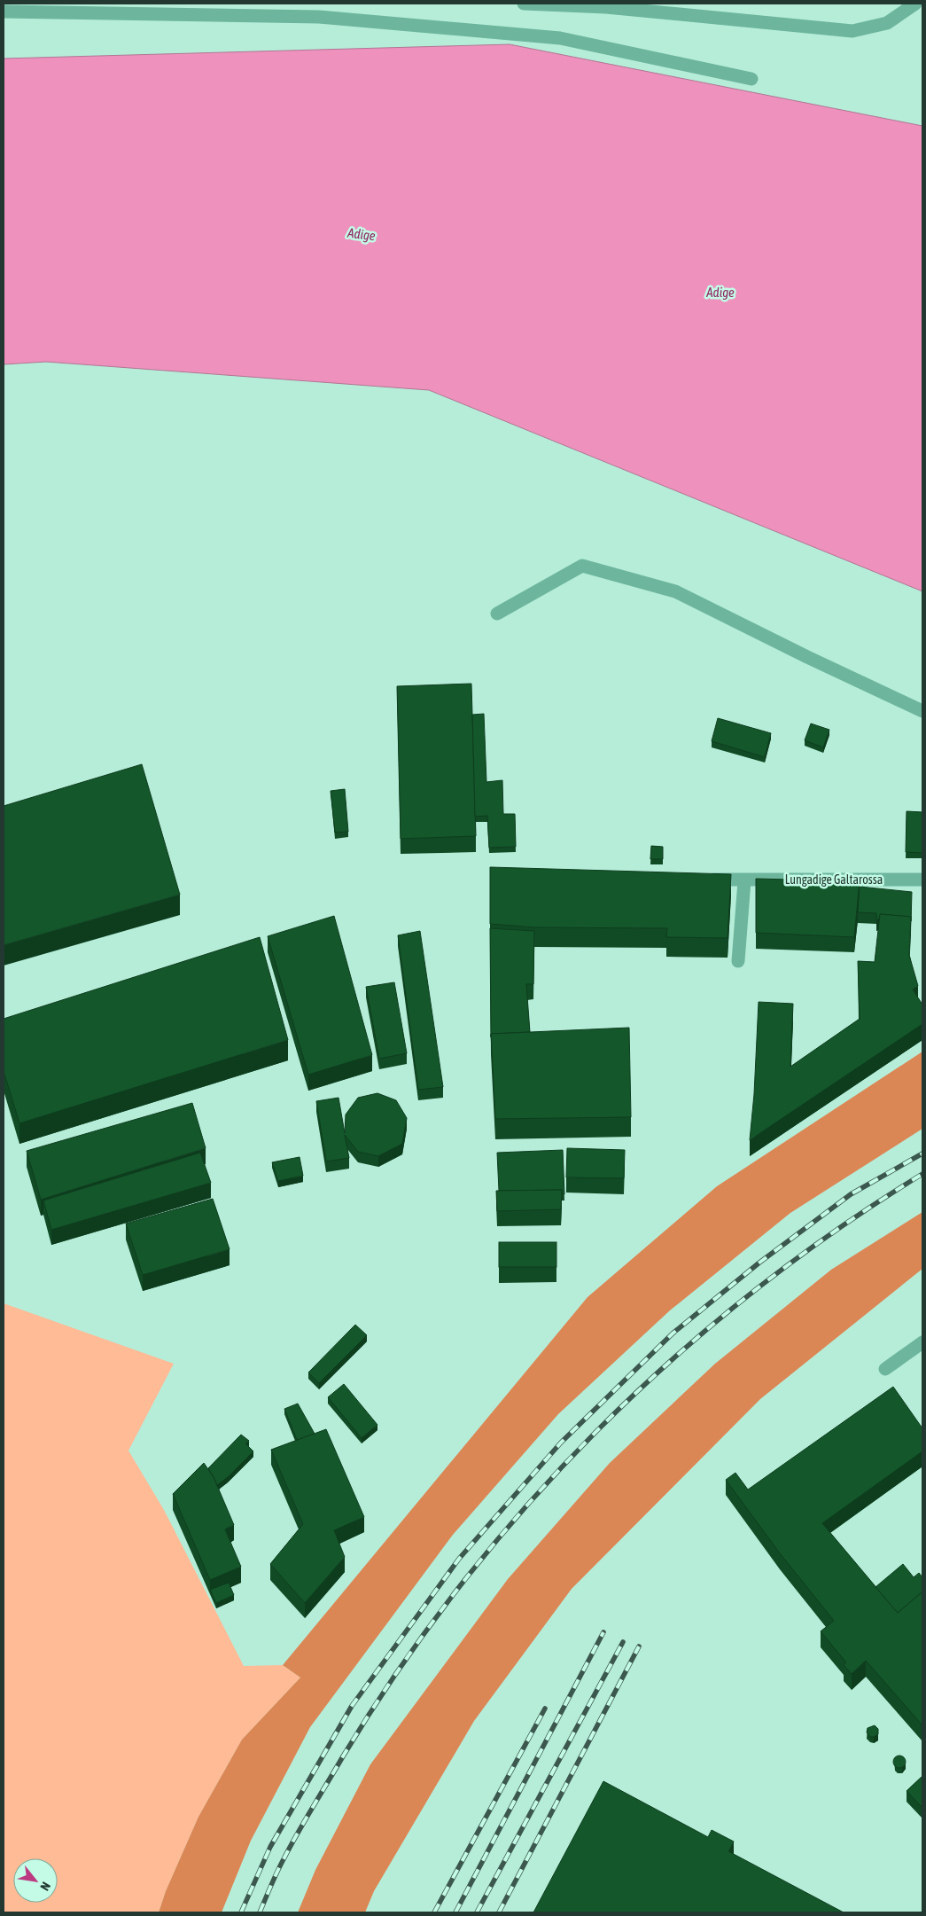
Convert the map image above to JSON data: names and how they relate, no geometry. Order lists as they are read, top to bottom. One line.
{"streets":{"street":["Lungadige Galtarossa"]},"water":["Adige"],"north":"bottom right"}
